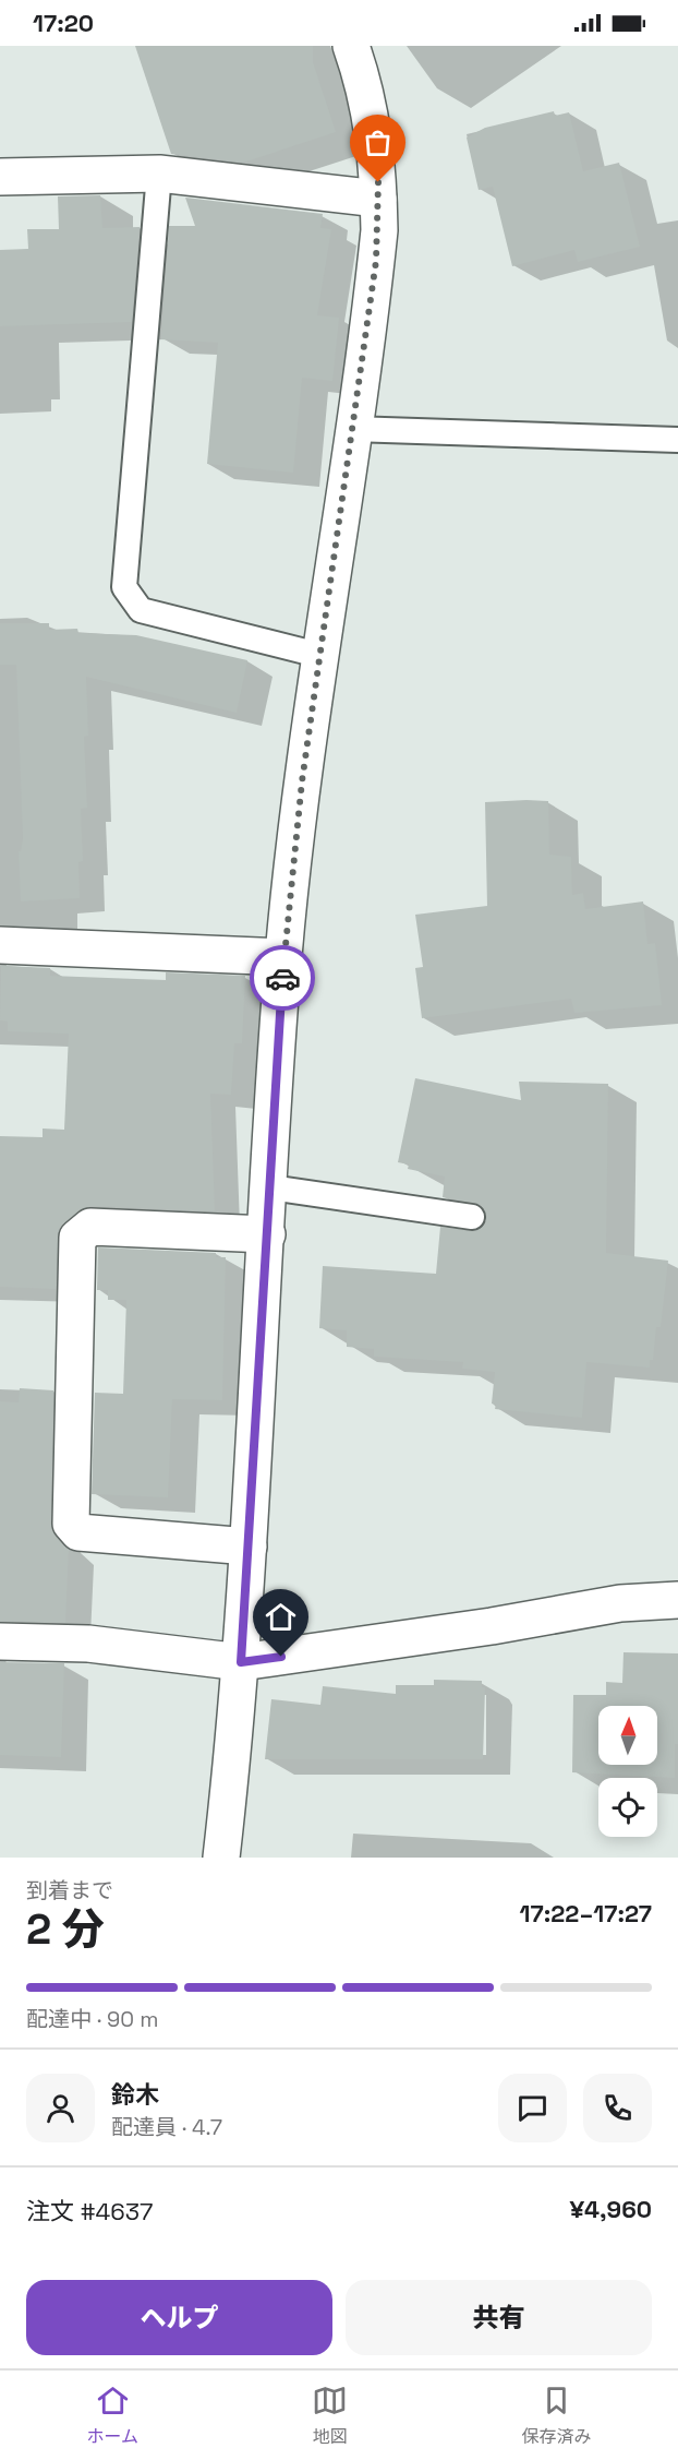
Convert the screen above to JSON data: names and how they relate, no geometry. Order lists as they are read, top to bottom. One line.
{"north":"top","page":{"status":"17:20","heading":["2 分","到着まで","17:22–17:27"],"panel":["鈴木","配達員 · 4.7","注文 #4637","¥4,960"],"bar":"配達中 · 90 m","buttons":["ヘルプ","共有"],"tabs":["ホーム","地図","保存済み"]}}
